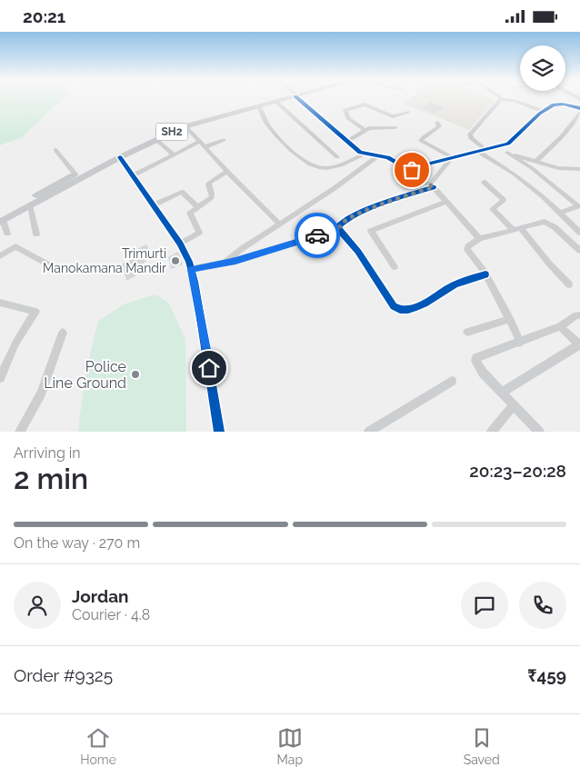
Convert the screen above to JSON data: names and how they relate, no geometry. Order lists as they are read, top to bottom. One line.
{"streets":{"main road":["SH2"]},"places":["Trimurti Manokamana Mandir","Police Line Ground"],"page":{"status":"20:21","heading":["2 min","Arriving in","20:23–20:28"],"panel":["Jordan","Courier · 4.8","Order #9325","₹459"],"bar":"On the way · 270 m","tabs":["Home","Map","Saved"]}}
